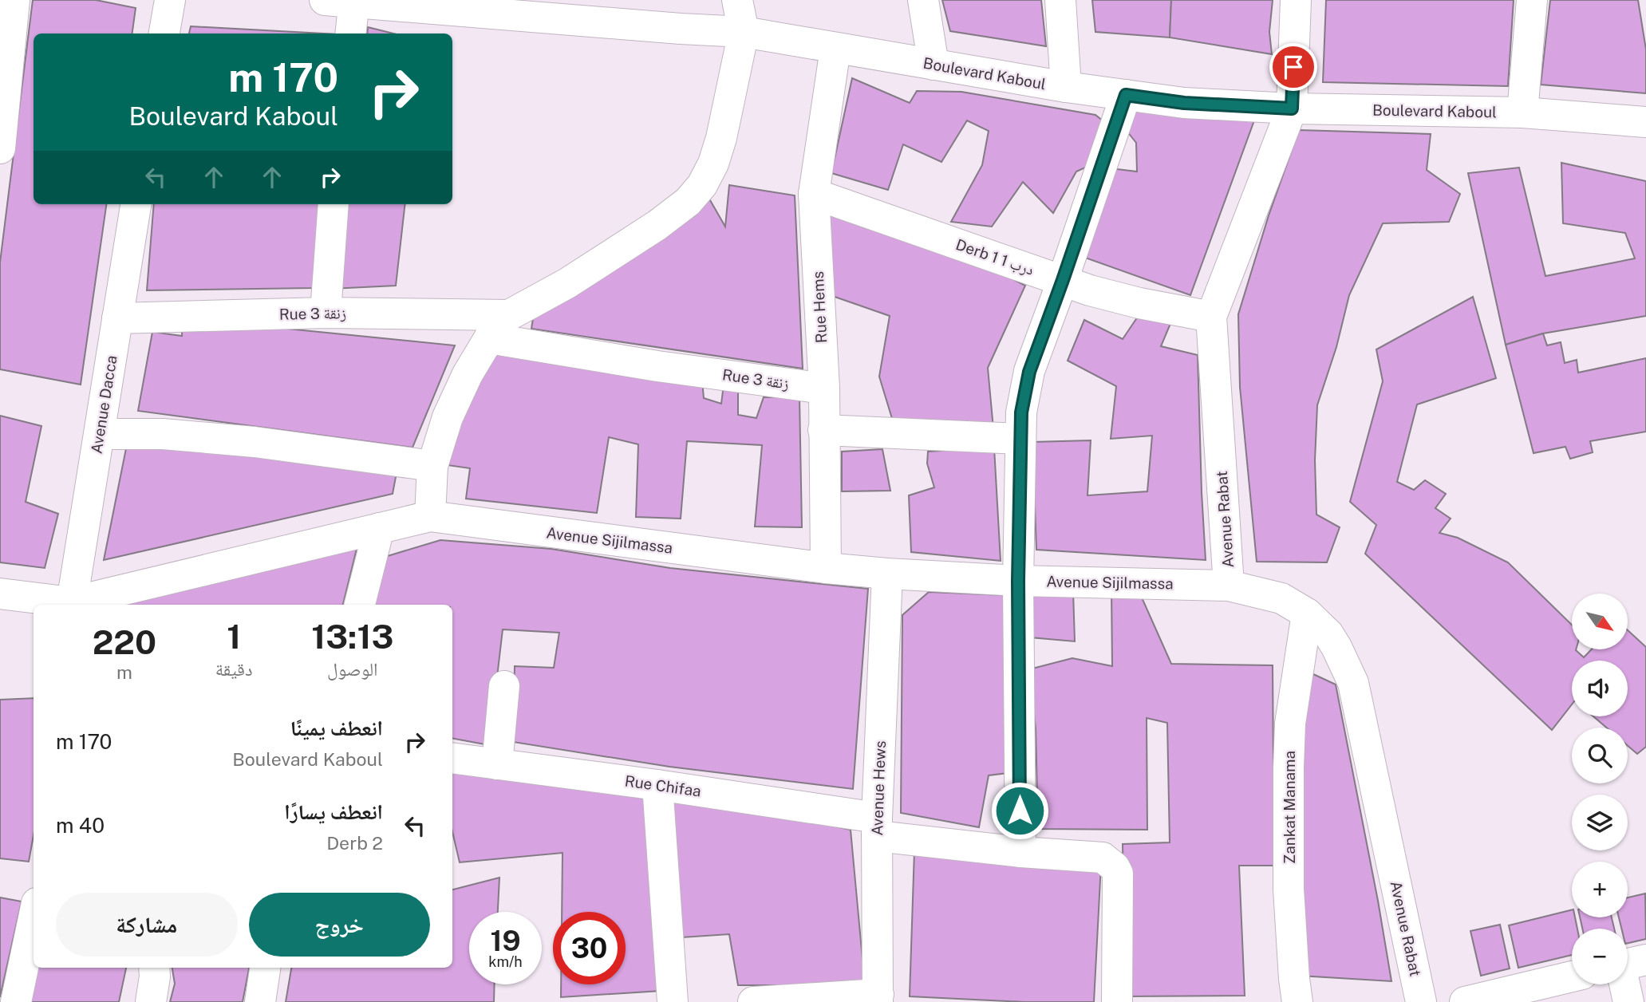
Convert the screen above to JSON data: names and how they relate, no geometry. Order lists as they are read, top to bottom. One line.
{"streets":{"street":["Boulevard Kaboul","Derb 1 درب 1","Rue Hems","Rue 3 زنقة","Avenue Dacca","Avenue Rabat","Avenue Sijilmassa","Rue Chifaa","Avenue Hews","Zankat Manama"]},"crossings":[["Boulevard Kaboul","Rue Hems"],["Boulevard Kaboul","Avenue Rabat"],["Derb 1 درب 1","Rue Hems"],["Derb 1 درب 1","Avenue Rabat"],["Rue Hems","Rue 3 زنقة"],["Rue Hems","Avenue Sijilmassa"],["Rue 3 زنقة","Avenue Dacca"],["Avenue Dacca","Avenue Sijilmassa"],["Avenue Rabat","Avenue Sijilmassa"],["Avenue Rabat","Zankat Manama"],["Avenue Sijilmassa","Avenue Hews"],["Rue Chifaa","Avenue Hews"]],"north":"bottom right","page":{"turn":["170 m","Boulevard Kaboul"],"map_buttons":["+","−"],"eta":["13:13","الوصول","1","دقيقة","220","m"],"list":[{"name":"انعطف يمينًا","note":"Boulevard Kaboul","value":"170 m"},{"name":"انعطف يسارًا","note":"Derb 2","value":"40 m"}],"buttons":["خروج","مشاركة"],"speed":"19 km/h","limit":"30"}}
